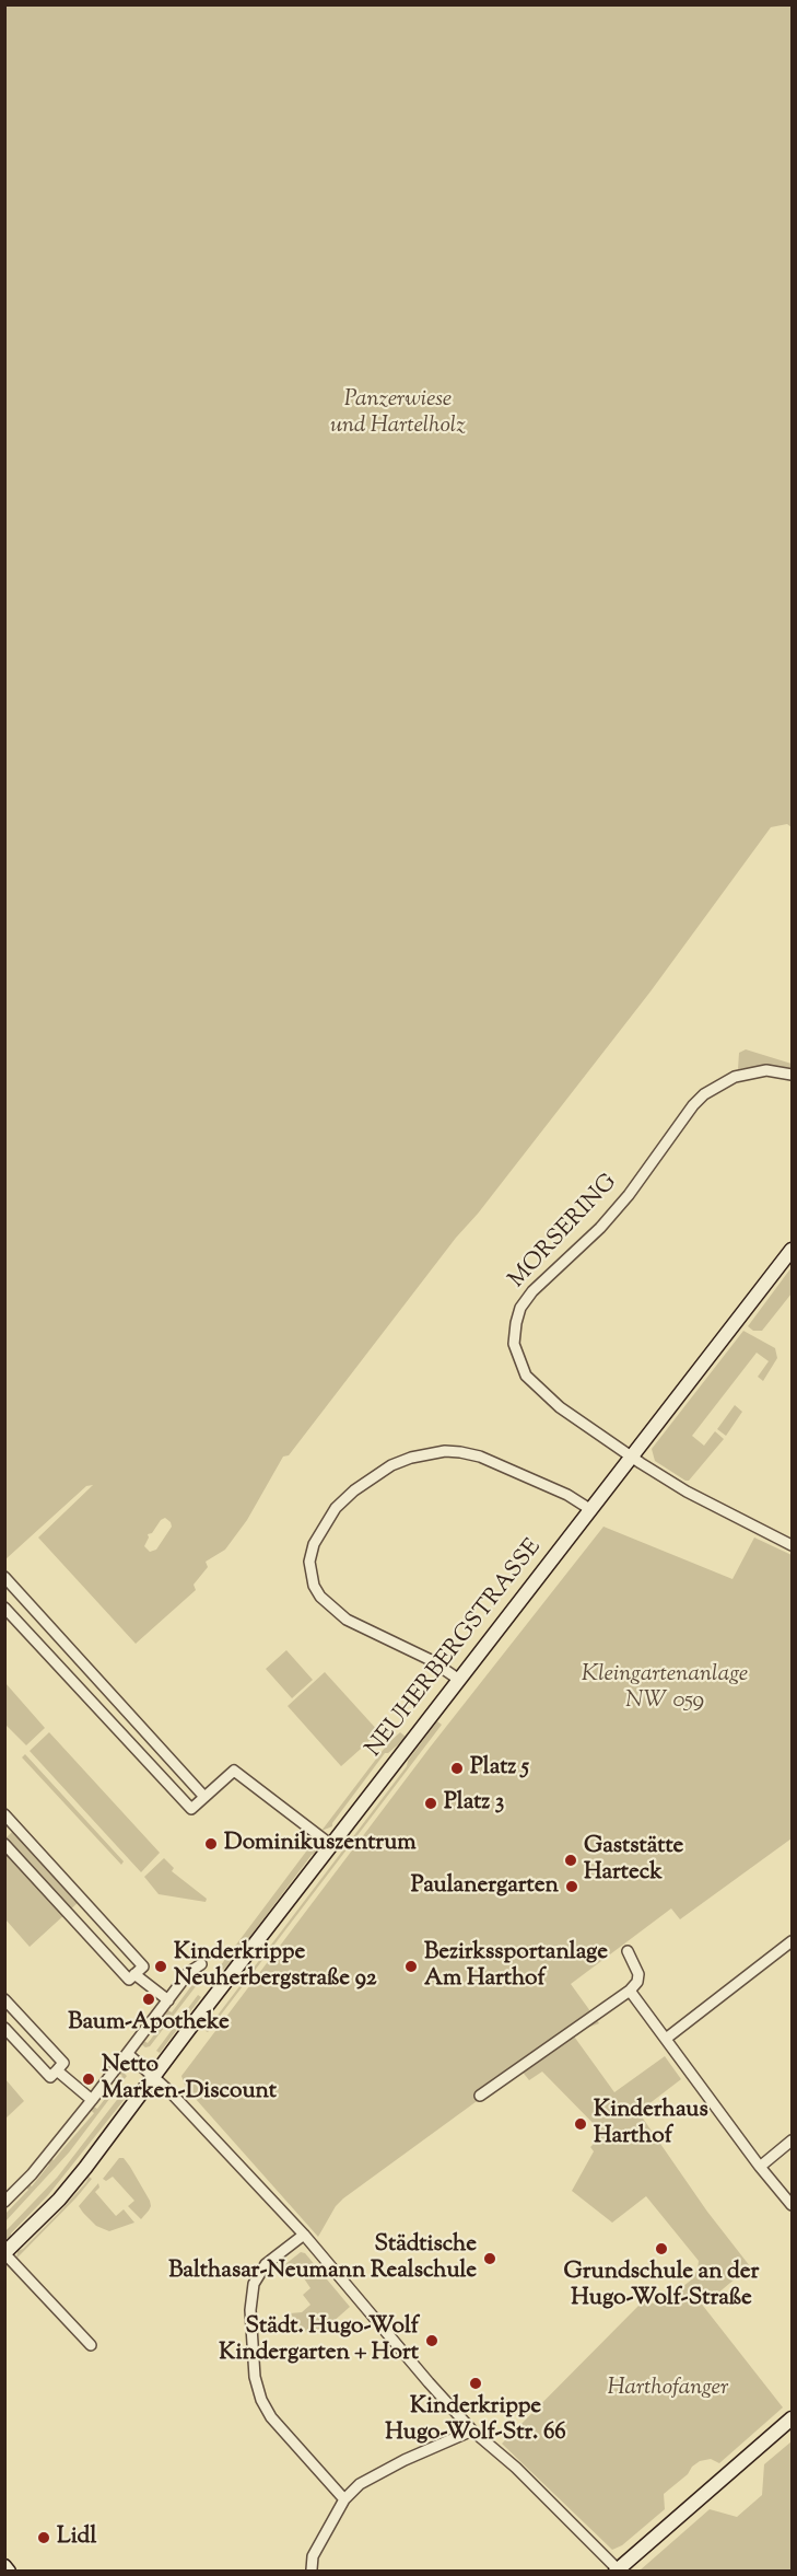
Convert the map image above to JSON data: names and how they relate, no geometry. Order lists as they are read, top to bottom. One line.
{"streets":{"main road":["NEUHERBERGSTRASSE"],"street":["MORSERING"]},"crossings":[["MORSERING","NEUHERBERGSTRASSE"]],"parks":["Panzerwiese und Hartelholz","Kleingartenanlage NW 059","Harthofanger"],"places":["Platz 5","Platz 3","Dominikuszentrum","Gaststätte Harteck","Paulanergarten","Kinderkrippe Neuherbergstraße 92","Bezirkssportanlage Am Harthof","Baum-Apotheke","Netto Marken-Discount","Kinderhaus Harthof","Grundschule an der Hugo-Wolf-Straße","Städtische Balthasar-Neumann Realschule","Städt. Hugo-Wolf Kindergarten + Hort","Kinderkrippe Hugo-Wolf-Str. 66","Lidl"]}
